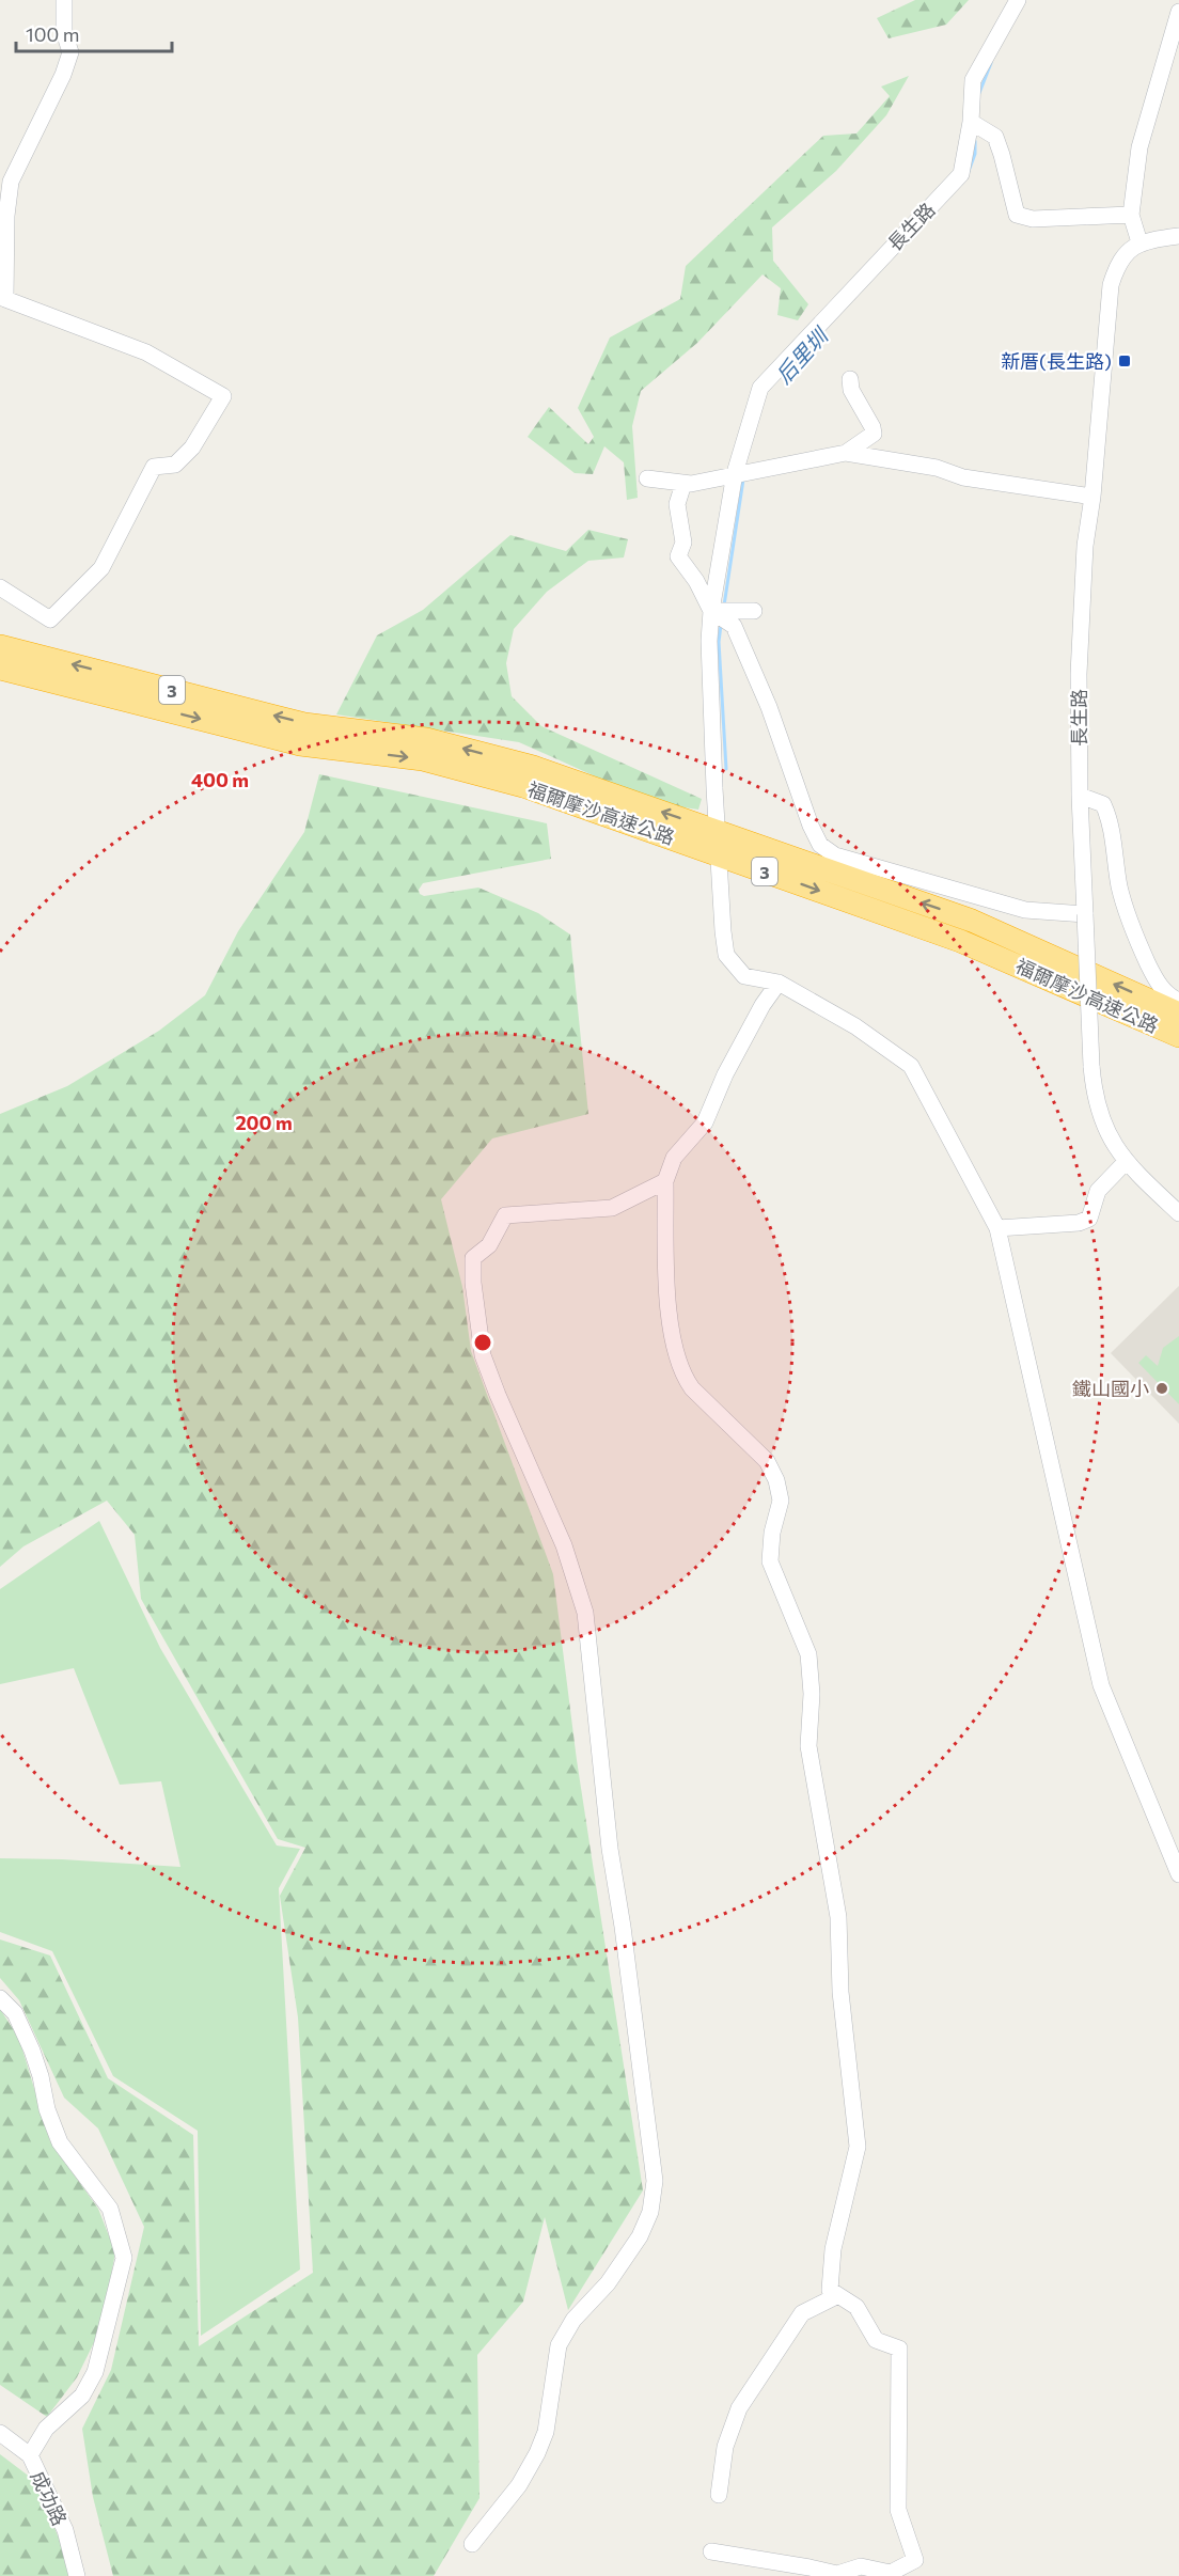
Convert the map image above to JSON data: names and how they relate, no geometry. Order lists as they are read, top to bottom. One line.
{"streets":{"highway":["3","福爾摩沙高速公路"],"street":["長生路","成功路"]},"water":["后里圳"],"places":{"transit":["新厝(長生路)"],"other":["鐵山國小"]},"scale_bar":"100 m","rings":["400 m","200 m"]}
